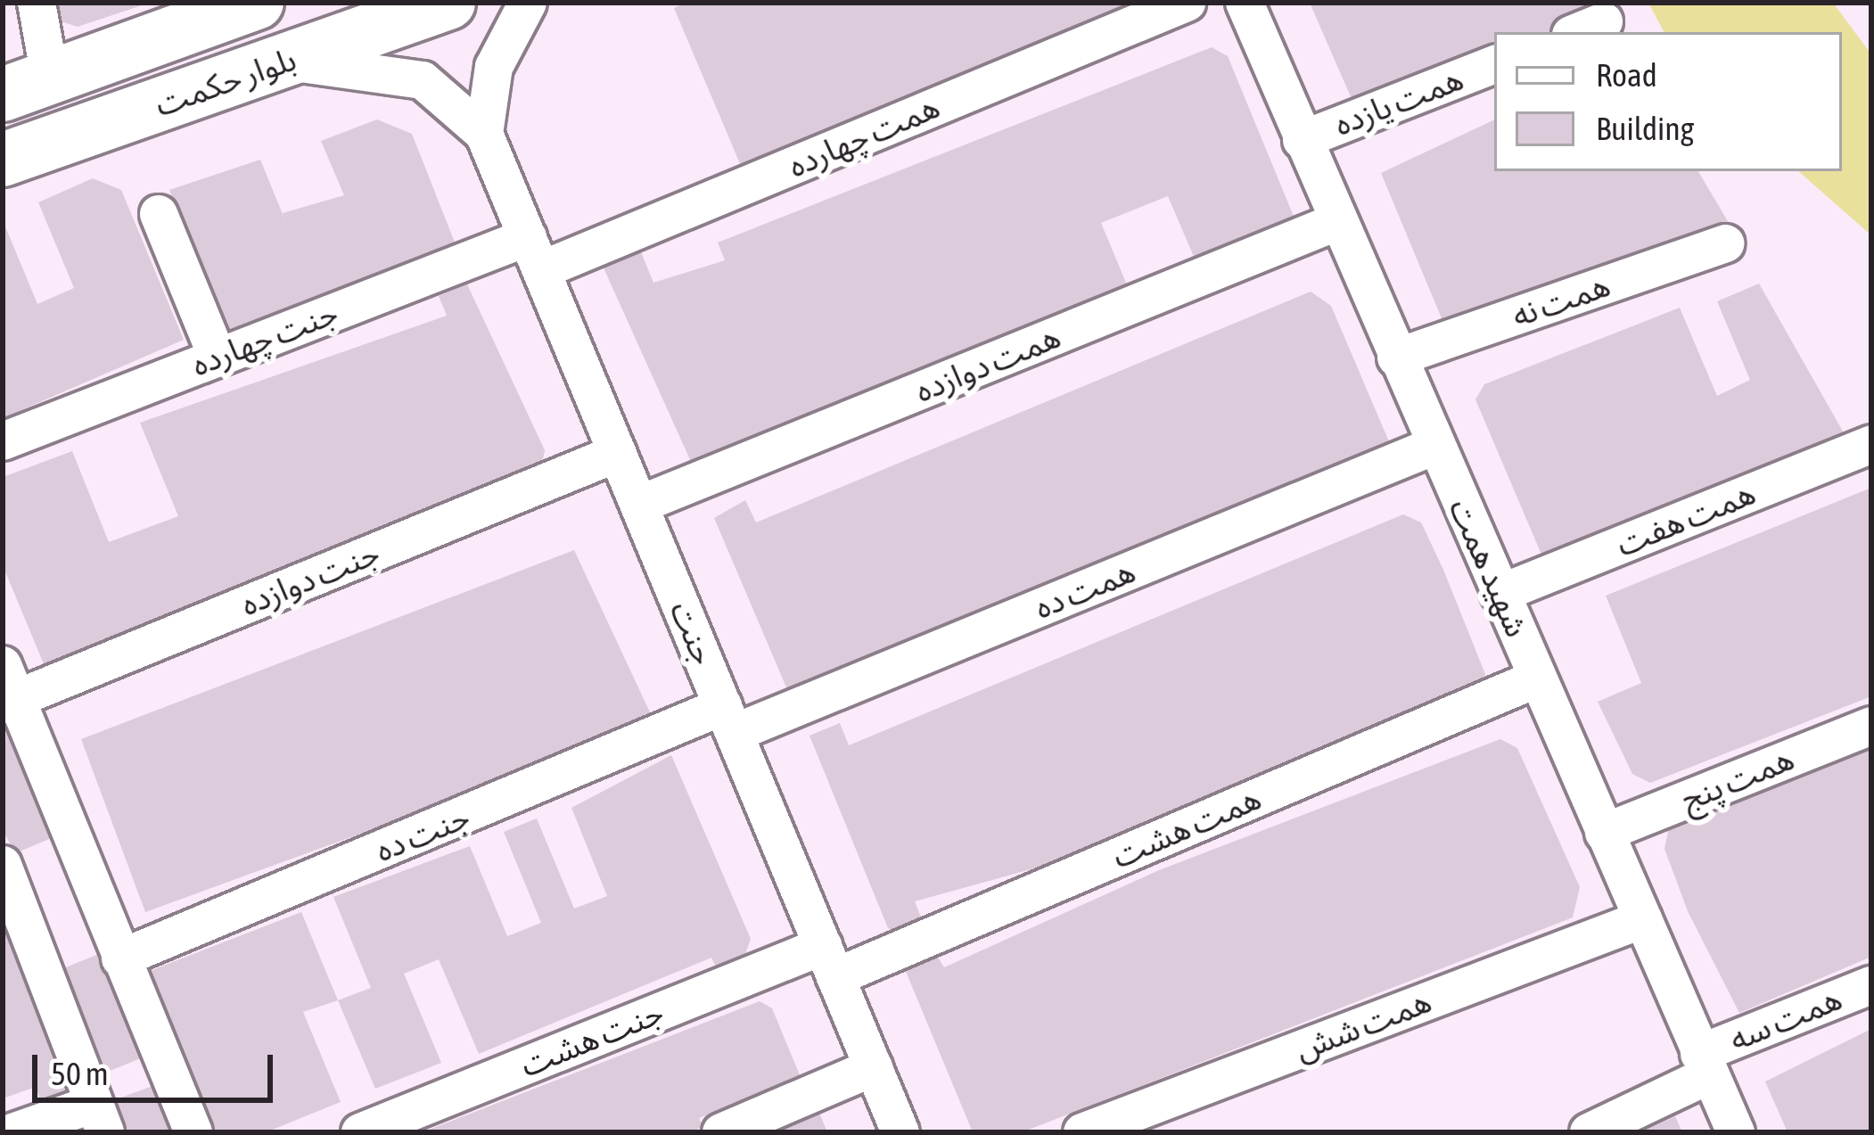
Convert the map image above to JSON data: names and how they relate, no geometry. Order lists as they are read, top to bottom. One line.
{"streets":{"street":["بلوار حکمت","همت یازده","همت چهارده","همت نه","جنت چهارده","همت دوازده","همت هفت","شهید همت","جنت دوازده","همت ده","جنت","همت پنج","همت هشت","جنت ده","همت سه","همت شش","جنت هشت"]},"crossings":[["همت یازده","شهید همت"],["همت چهارده","جنت چهارده"],["همت چهارده","جنت"],["همت نه","شهید همت"],["جنت چهارده","جنت"],["همت دوازده","شهید همت"],["همت دوازده","جنت"],["همت هفت","شهید همت"],["شهید همت","همت ده"],["شهید همت","همت پنج"],["شهید همت","همت هشت"],["شهید همت","همت سه"],["شهید همت","همت شش"],["جنت دوازده","جنت"],["همت ده","جنت"],["همت ده","جنت ده"],["جنت","همت هشت"],["جنت","جنت ده"],["جنت","جنت هشت"],["همت هشت","جنت هشت"]],"legend":["Road","Building"],"scale_bar":"50 m"}
